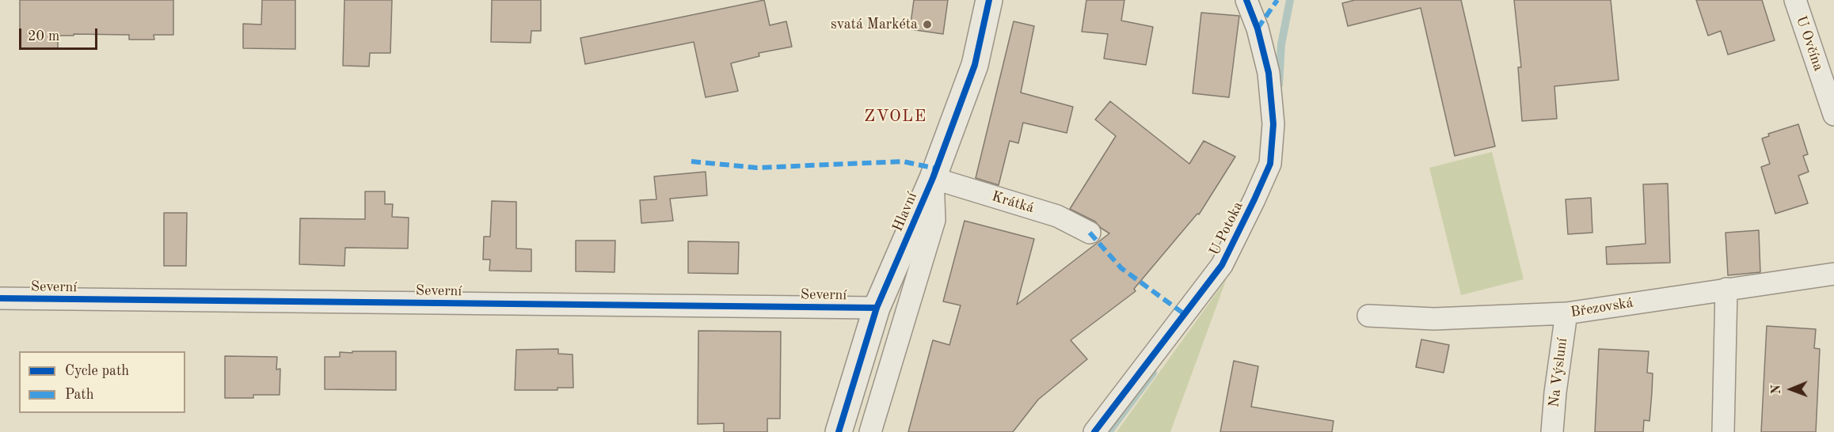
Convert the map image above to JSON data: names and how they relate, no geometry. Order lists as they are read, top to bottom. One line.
{"streets":{"street":["U Ovčína","Krátká","Hlavní","U Potoka","Severní","Březovská","Na Výsluní"]},"crossings":[["Krátká","Hlavní"],["Hlavní","Severní"],["Březovská","Na Výsluní"]],"districts":["ZVOLE"],"places":["svatá Markéta"],"legend":["Cycle path","Path"],"scale_bar":"20 m","north":"left"}
